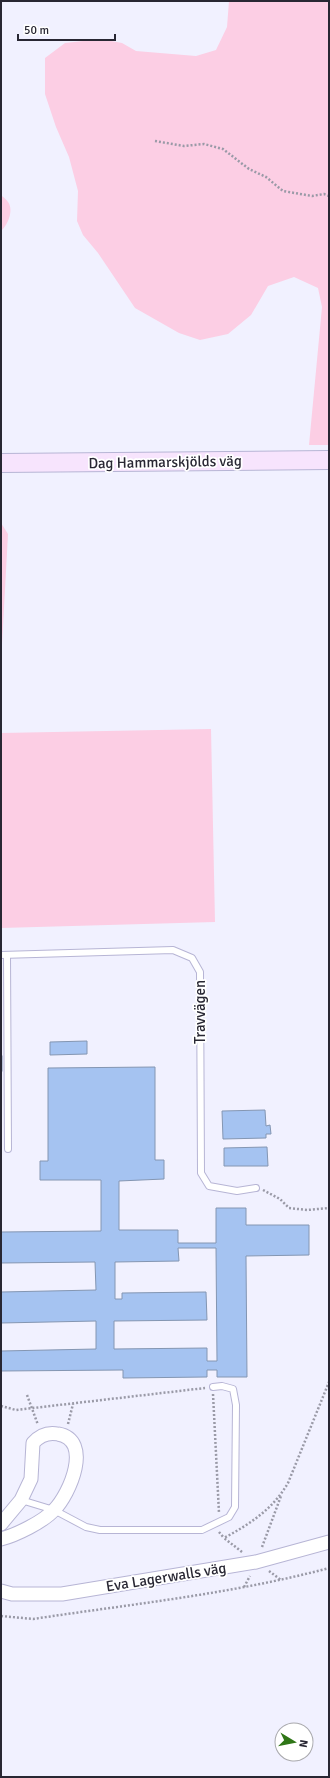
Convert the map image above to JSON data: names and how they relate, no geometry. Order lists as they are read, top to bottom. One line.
{"streets":{"main road":["Dag Hammarskjölds väg"],"street":["Eva Lagerwalls väg"],"lane":["Travvägen"]},"scale_bar":"50 m","north":"right"}
